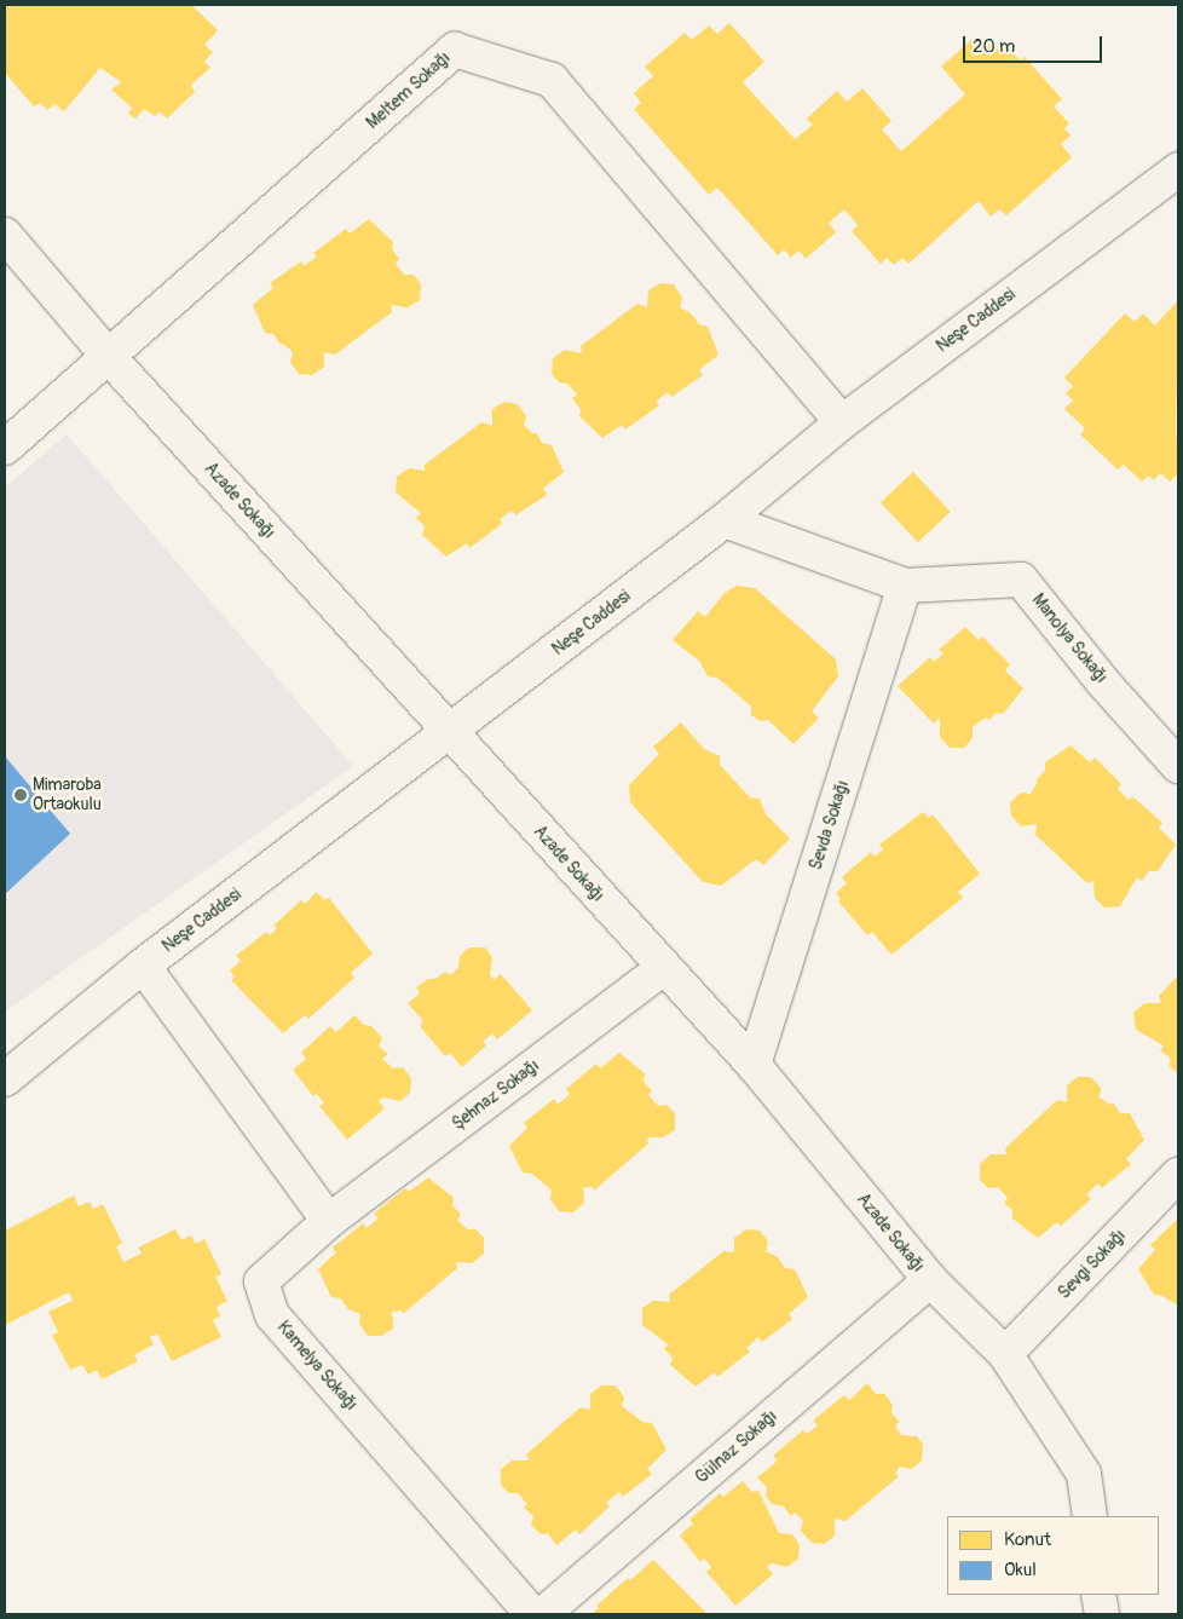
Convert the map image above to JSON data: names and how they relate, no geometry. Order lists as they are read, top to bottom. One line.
{"streets":{"street":["Meltem Sokağı","Neşe Caddesi","Azade Sokağı","Manolya Sokağı","Sevda Sokağı","Şehnaz Sokağı","Sevgi Sokağı","Kamelya Sokağı","Gülnaz Sokağı"]},"crossings":[["Meltem Sokağı","Neşe Caddesi"],["Meltem Sokağı","Azade Sokağı"],["Neşe Caddesi","Azade Sokağı"],["Neşe Caddesi","Manolya Sokağı"],["Azade Sokağı","Sevda Sokağı"],["Azade Sokağı","Şehnaz Sokağı"],["Azade Sokağı","Sevgi Sokağı"],["Azade Sokağı","Gülnaz Sokağı"],["Manolya Sokağı","Sevda Sokağı"],["Şehnaz Sokağı","Kamelya Sokağı"]],"places":["Mimaroba Ortaokulu"],"legend":["Konut","Okul"],"scale_bar":"20 m"}
